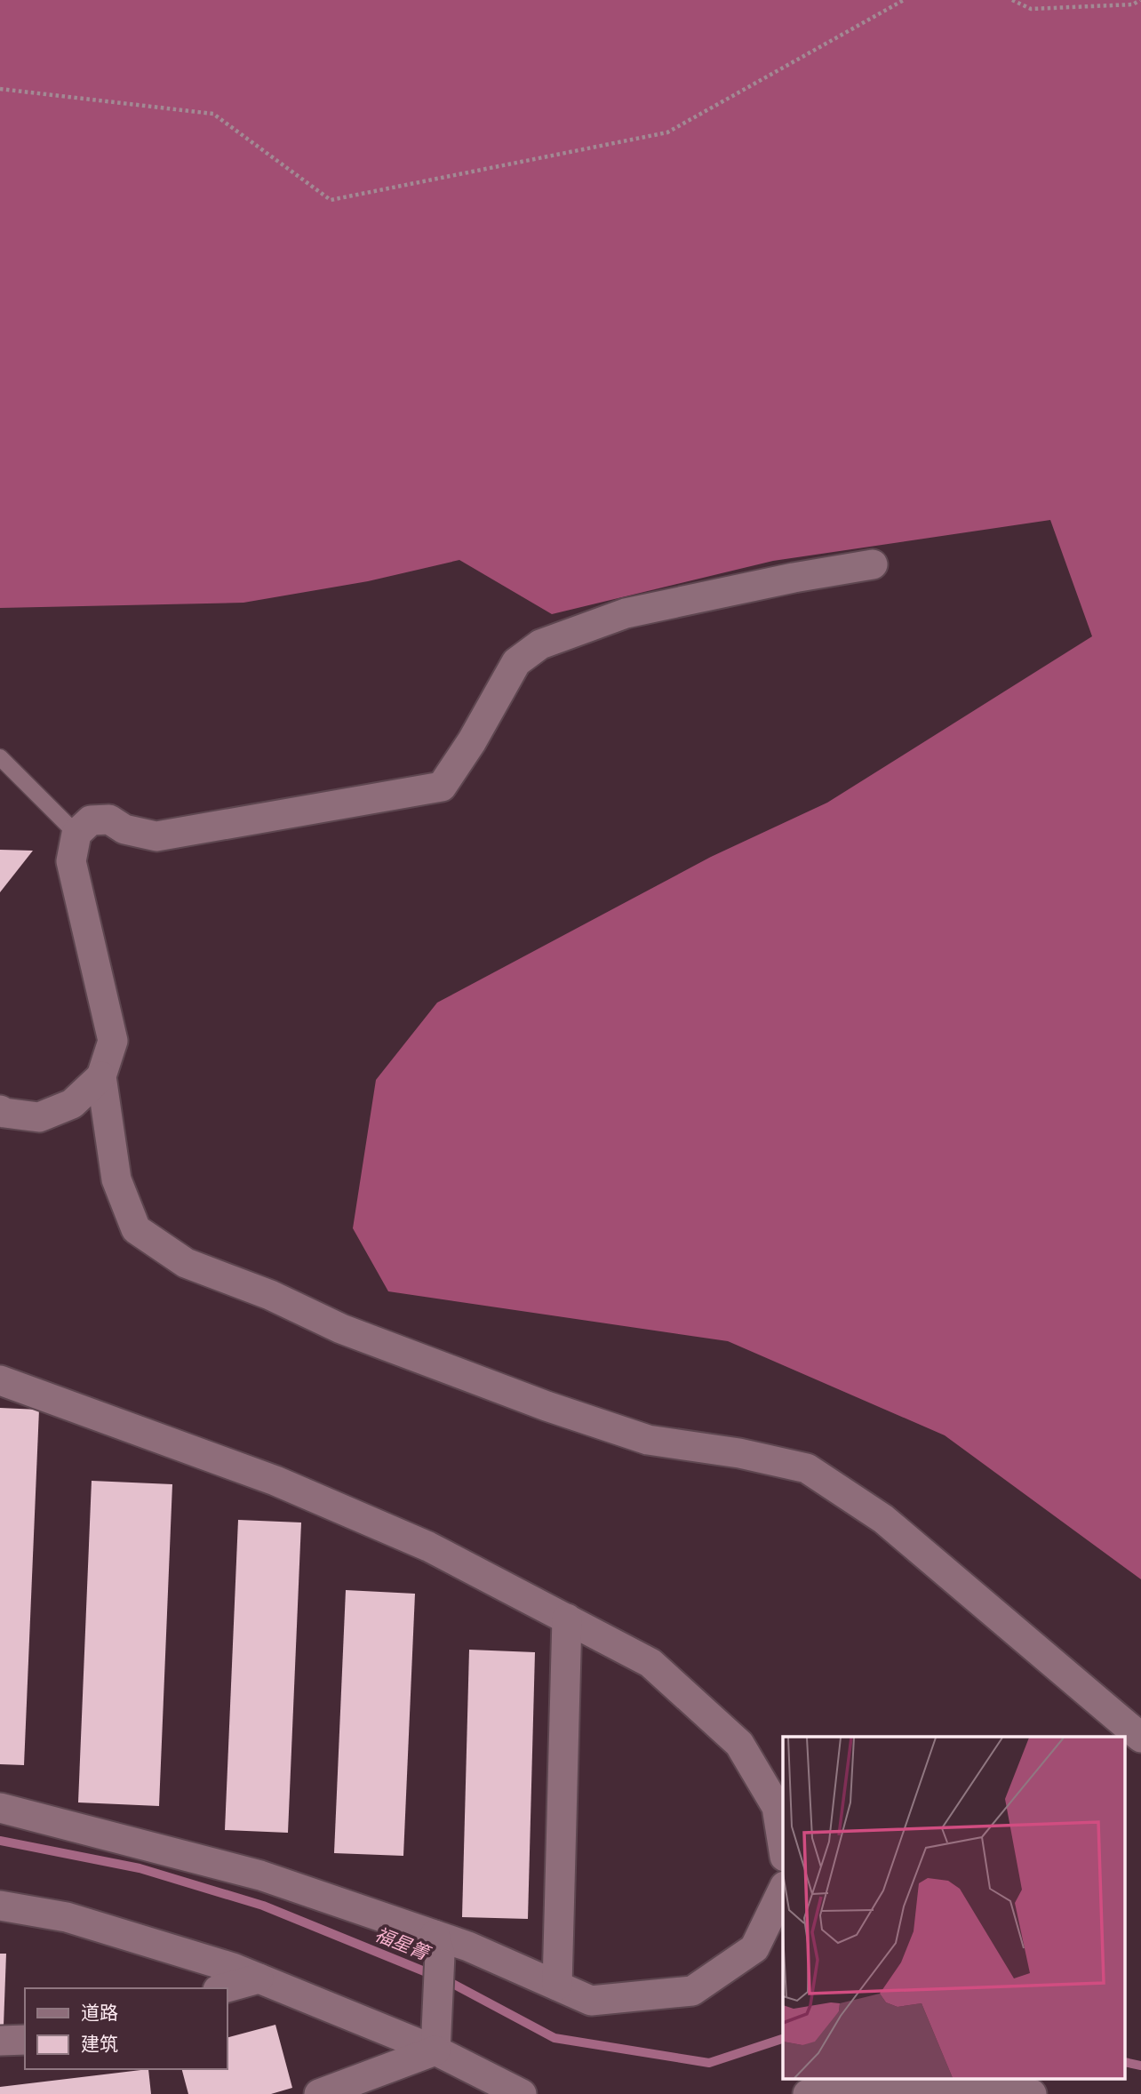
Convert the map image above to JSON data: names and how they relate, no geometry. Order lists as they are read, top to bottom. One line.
{"water":["福星箐"],"legend":["道路","建筑"]}
